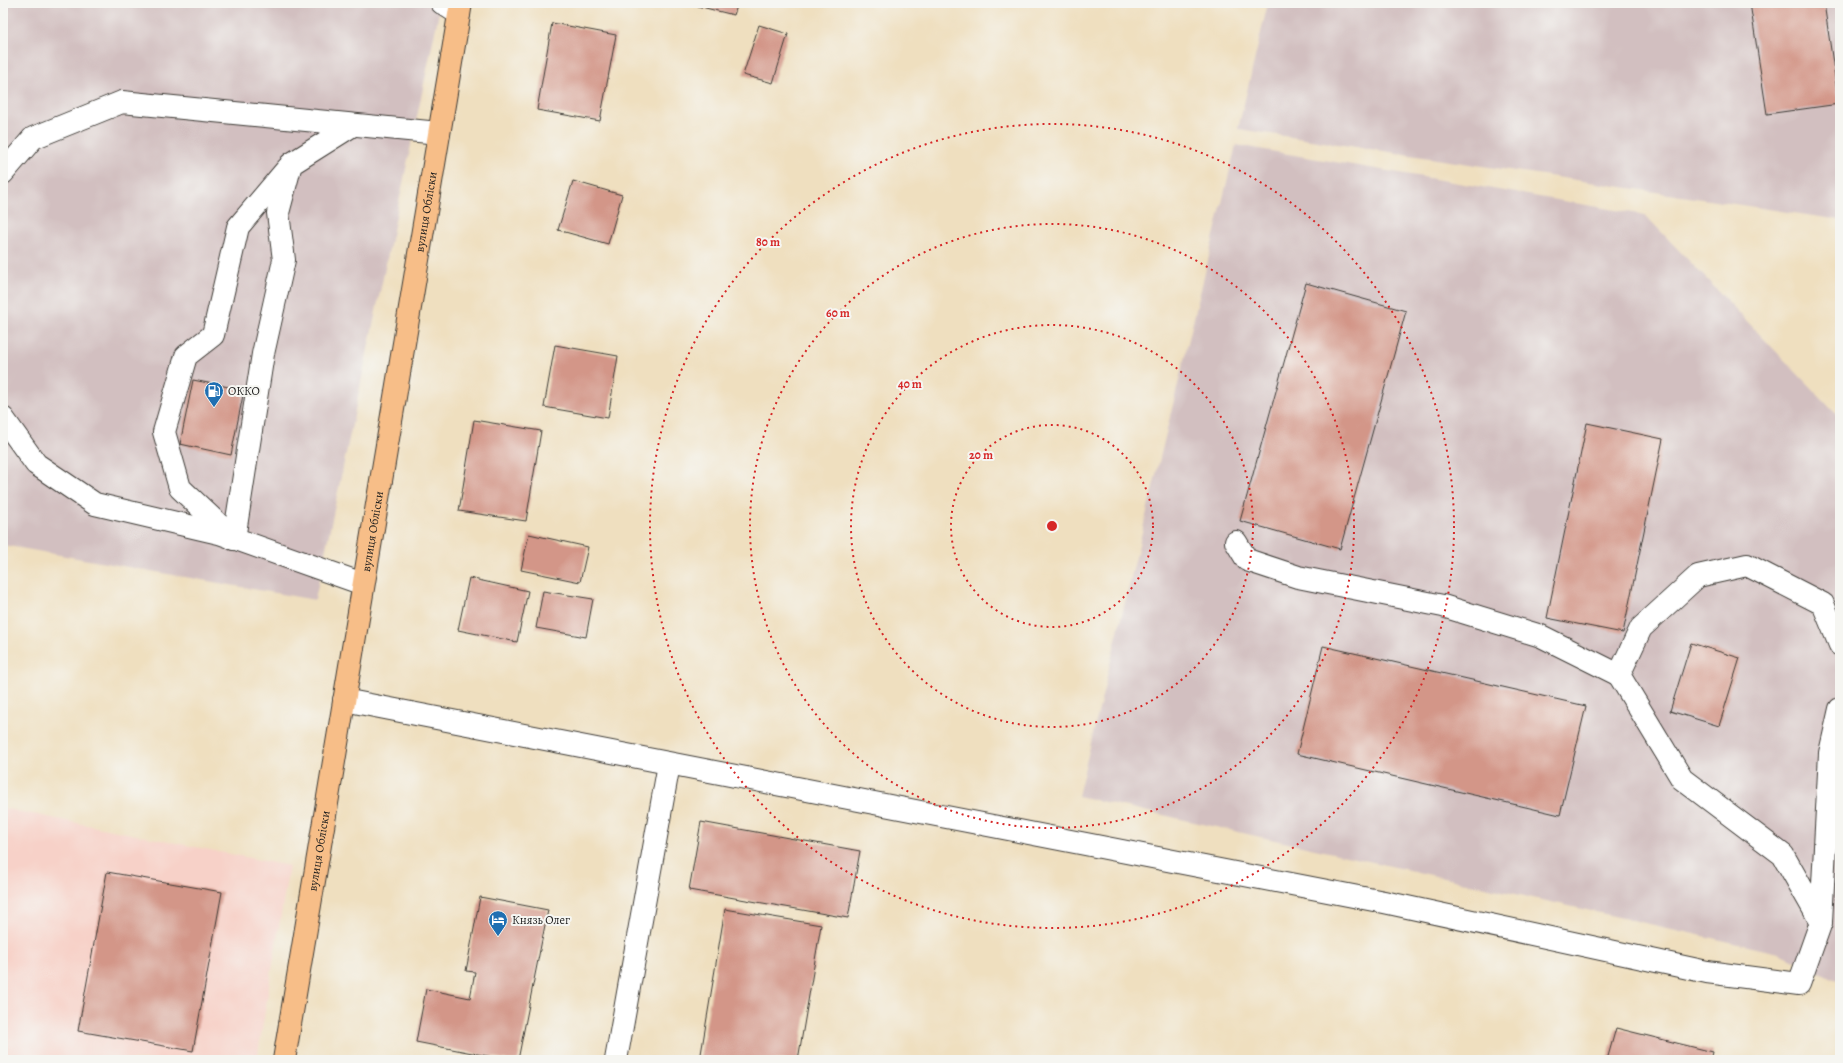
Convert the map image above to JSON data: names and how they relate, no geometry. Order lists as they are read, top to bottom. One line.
{"streets":{"main road":["вулиця Обліски"]},"places":{"fuel station":["ОККО"],"hotel":["Князь Олег"]},"rings":["80 m","60 m","40 m","20 m"]}
